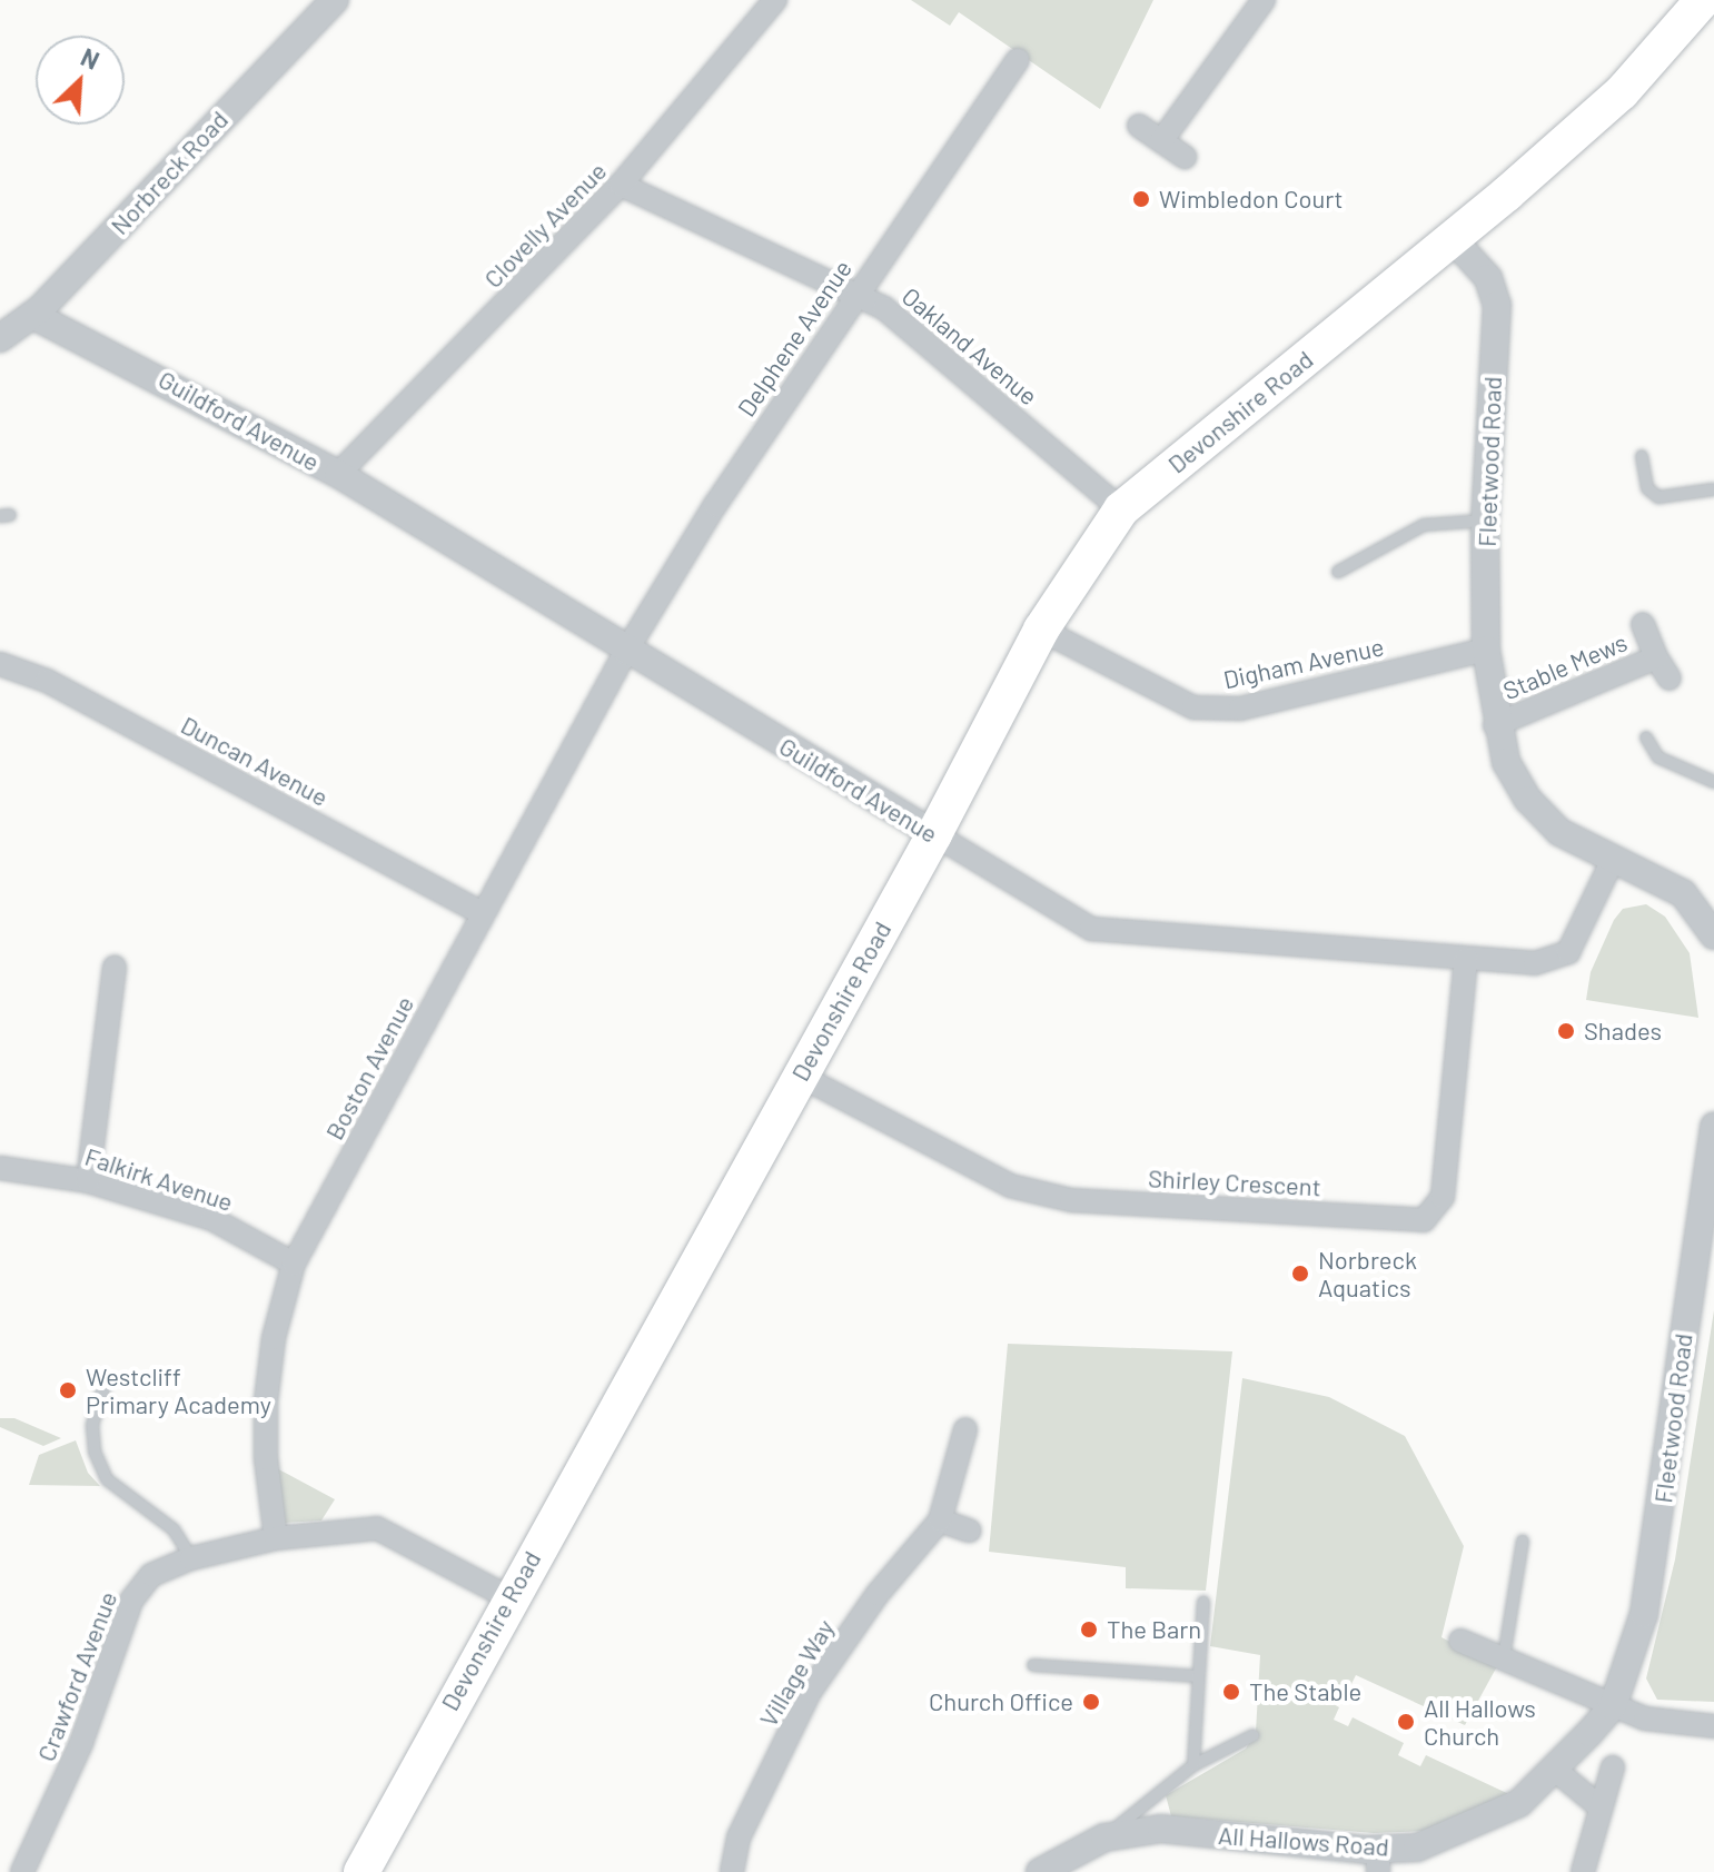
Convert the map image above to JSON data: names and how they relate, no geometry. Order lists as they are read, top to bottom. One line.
{"streets":{"main road":["Devonshire Road"],"street":["Norbreck Road","Clovelly Avenue","Delphene Avenue","Oakland Avenue","Guildford Avenue","Fleetwood Road","Digham Avenue","Stable Mews","Duncan Avenue","Boston Avenue","Falkirk Avenue","Shirley Crescent","Village Way","Crawford Avenue","All Hallows Road"]},"crossings":[["Norbreck Road","Guildford Avenue"],["Clovelly Avenue","Oakland Avenue"],["Clovelly Avenue","Guildford Avenue"],["Delphene Avenue","Oakland Avenue"],["Delphene Avenue","Guildford Avenue"],["Delphene Avenue","Boston Avenue"],["Oakland Avenue","Devonshire Road"],["Devonshire Road","Guildford Avenue"],["Devonshire Road","Fleetwood Road"],["Devonshire Road","Digham Avenue"],["Devonshire Road","Shirley Crescent"],["Devonshire Road","Crawford Avenue"],["Guildford Avenue","Fleetwood Road"],["Guildford Avenue","Boston Avenue"],["Guildford Avenue","Shirley Crescent"],["Fleetwood Road","Digham Avenue"],["Fleetwood Road","Stable Mews"],["Fleetwood Road","All Hallows Road"],["Duncan Avenue","Boston Avenue"],["Boston Avenue","Falkirk Avenue"],["Boston Avenue","Crawford Avenue"]],"places":["Wimbledon Court","Shades","Norbreck Aquatics","Westcliff Primary Academy","The Barn","The Stable","Church Office","All Hallows Church"],"north":"top right"}
